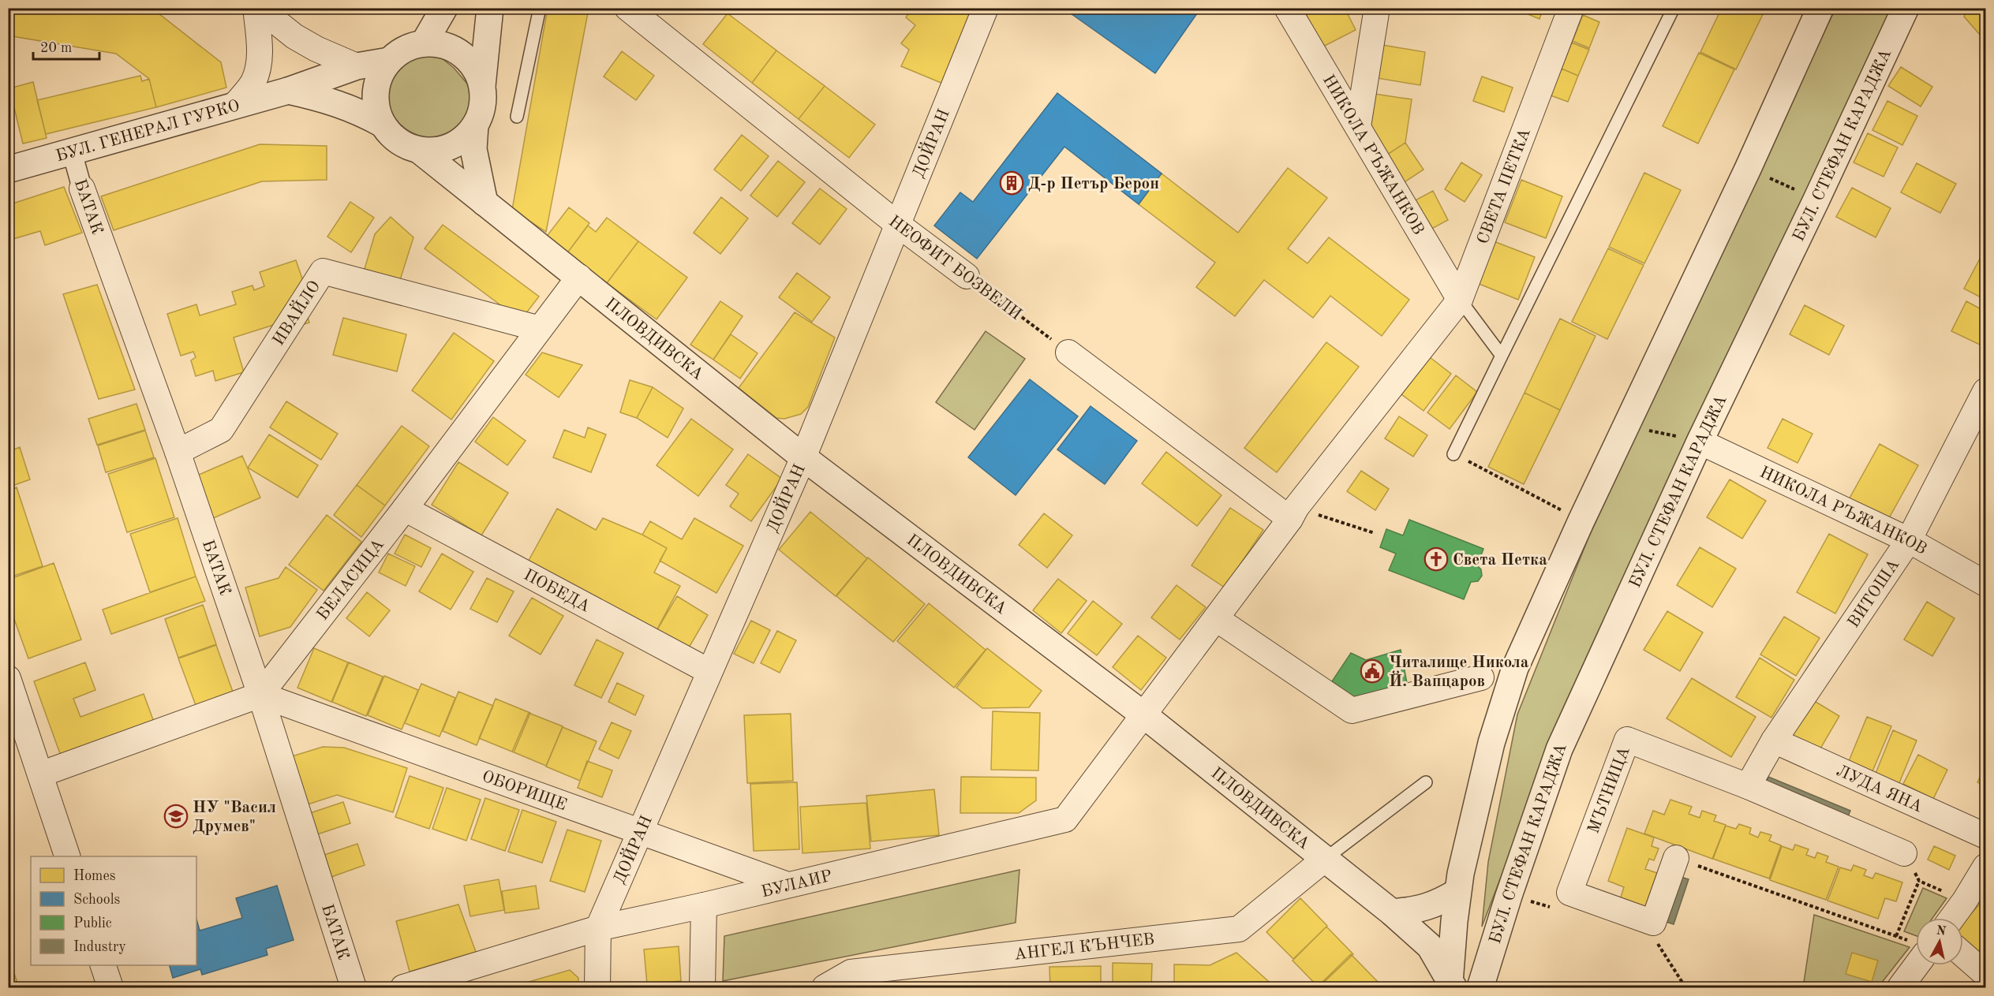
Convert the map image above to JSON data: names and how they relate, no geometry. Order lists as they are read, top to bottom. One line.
{"streets":{"street":["БУЛ. ГЕНЕРАЛ ГУРКО","ДОЙРАН","БУЛ. СТЕФАН КАРАДЖА","НИКОЛА РЪЖАНКОВ","СВЕТА ПЕТКА","БАТАК","НЕОФИТ БОЗВЕЛИ","ИВАЙЛО","ПЛОВДИВСКА","БЕЛАСИЦА","ПОБЕДА","ВИТОША","ЛУДА ЯНА","ОБОРИЩЕ","МЪТНИЦА","БУЛАИР","АНГЕЛ КЪНЧЕВ"]},"crossings":[["БУЛ. ГЕНЕРАЛ ГУРКО","БАТАК"],["БУЛ. ГЕНЕРАЛ ГУРКО","ПЛОВДИВСКА"],["ДОЙРАН","НЕОФИТ БОЗВЕЛИ"],["ДОЙРАН","ПЛОВДИВСКА"],["ДОЙРАН","ПОБЕДА"],["ДОЙРАН","ОБОРИЩЕ"],["ДОЙРАН","БУЛАИР"],["БУЛ. СТЕФАН КАРАДЖА","НИКОЛА РЪЖАНКОВ"],["БУЛ. СТЕФАН КАРАДЖА","ПЛОВДИВСКА"],["НИКОЛА РЪЖАНКОВ","СВЕТА ПЕТКА"],["НИКОЛА РЪЖАНКОВ","ВИТОША"],["СВЕТА ПЕТКА","ПЛОВДИВСКА"],["СВЕТА ПЕТКА","БУЛАИР"],["БАТАК","ИВАЙЛО"],["БАТАК","БЕЛАСИЦА"],["БАТАК","ОБОРИЩЕ"],["ИВАЙЛО","БЕЛАСИЦА"],["ПЛОВДИВСКА","БЕЛАСИЦА"],["ПЛОВДИВСКА","БУЛАИР"],["ПЛОВДИВСКА","АНГЕЛ КЪНЧЕВ"],["БЕЛАСИЦА","ПОБЕДА"],["БЕЛАСИЦА","ОБОРИЩЕ"],["ВИТОША","ЛУДА ЯНА"],["ВИТОША","МЪТНИЦА"],["ОБОРИЩЕ","БУЛАИР"]],"places":{"building":["Д-р Петър Берон"],"church":["Света Петка"],"public building":["Читалище Никола Й. Вапцаров"],"school or university":["НУ \"Васил Друмев\""]},"legend":["Homes","Schools","Public","Industry"],"scale_bar":"20 m","north":"top"}
